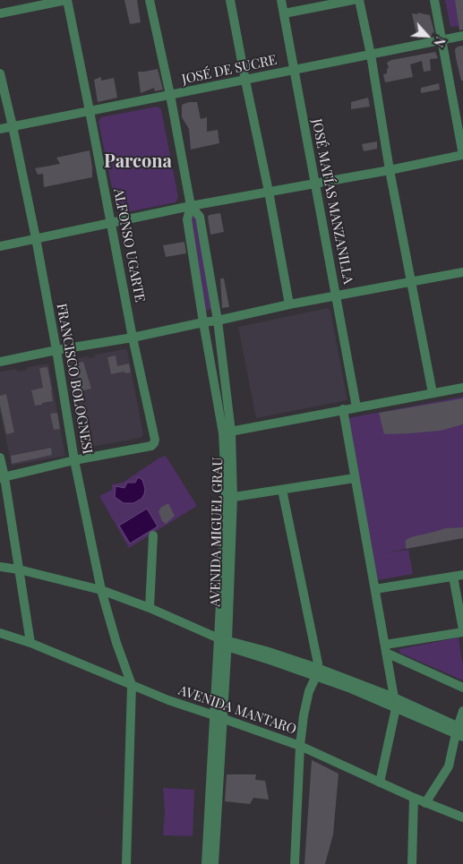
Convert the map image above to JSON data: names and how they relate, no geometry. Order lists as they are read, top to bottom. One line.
{"streets":{"street":["JOSÉ DE SUCRE","JOSÉ MATÍAS MANZANILLA","ALFONSO UGARTE","FRANCISCO BOLOGNESI","AVENIDA MIGUEL GRAU","AVENIDA MANTARO"]},"crossings":[["JOSÉ DE SUCRE","JOSÉ MATÍAS MANZANILLA"],["JOSÉ DE SUCRE","ALFONSO UGARTE"],["JOSÉ DE SUCRE","FRANCISCO BOLOGNESI"],["JOSÉ DE SUCRE","AVENIDA MIGUEL GRAU"],["ALFONSO UGARTE","FRANCISCO BOLOGNESI"],["FRANCISCO BOLOGNESI","AVENIDA MANTARO"],["AVENIDA MIGUEL GRAU","AVENIDA MANTARO"]],"districts":["Parcona"],"north":"bottom right"}
